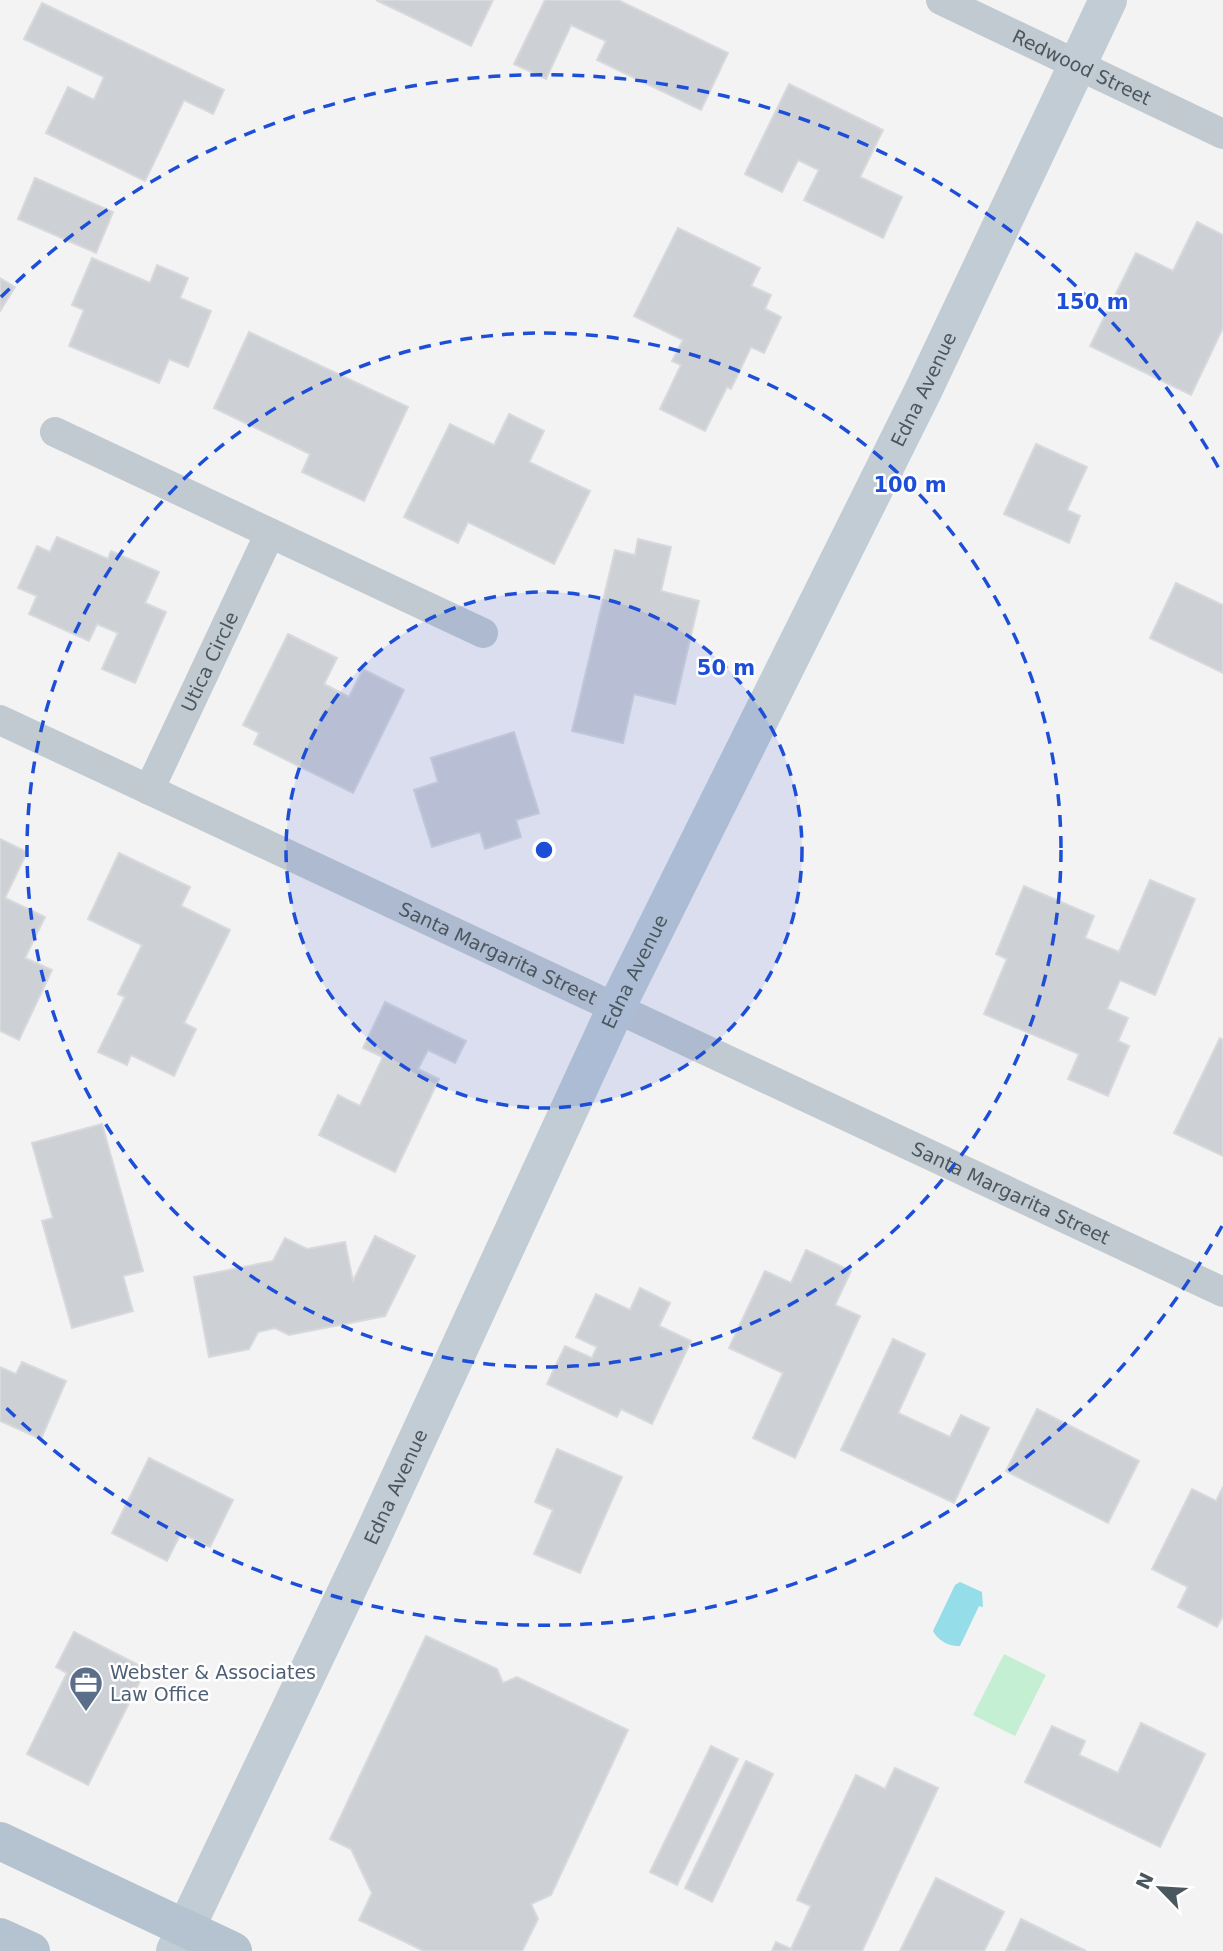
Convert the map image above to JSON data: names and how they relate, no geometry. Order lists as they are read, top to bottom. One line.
{"streets":{"street":["Redwood Street","Edna Avenue","Utica Circle","Santa Margarita Street"]},"crossings":[["Redwood Street","Edna Avenue"],["Edna Avenue","Santa Margarita Street"],["Utica Circle","Santa Margarita Street"]],"places":{"office":["Webster & Associates Law Office"]},"north":"top left","rings":["150 m","100 m","50 m"]}
